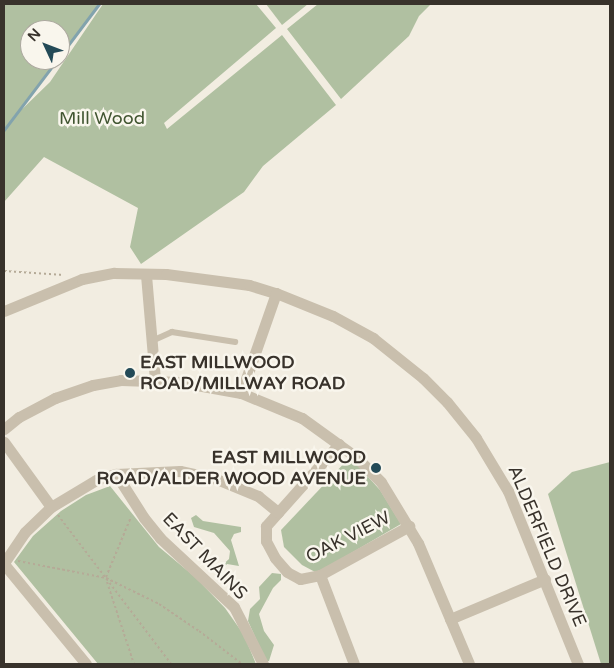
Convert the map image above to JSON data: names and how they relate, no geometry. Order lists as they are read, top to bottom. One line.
{"streets":{"street":["OAK VIEW","ALDERFIELD DRIVE","EAST MAINS"]},"parks":["Mill Wood"],"places":["EAST MILLWOOD ROAD/MILLWAY ROAD","EAST MILLWOOD ROAD/ALDER WOOD AVENUE"],"north":"top left"}
